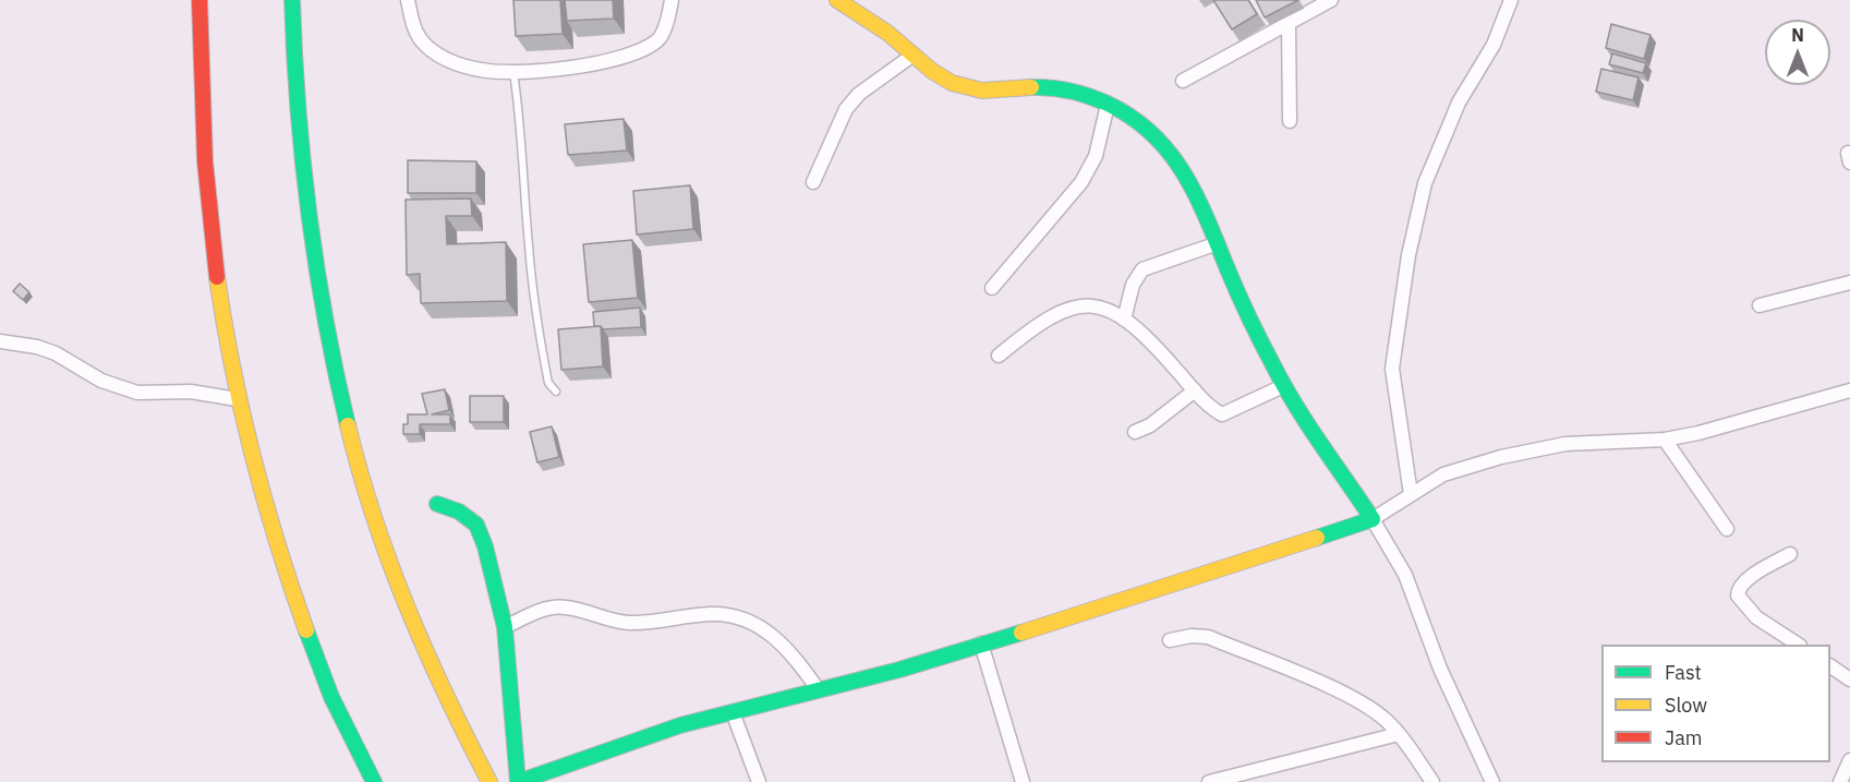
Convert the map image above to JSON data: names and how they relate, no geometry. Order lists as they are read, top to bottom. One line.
{"legend":["Fast","Slow","Jam"],"north":"top"}
